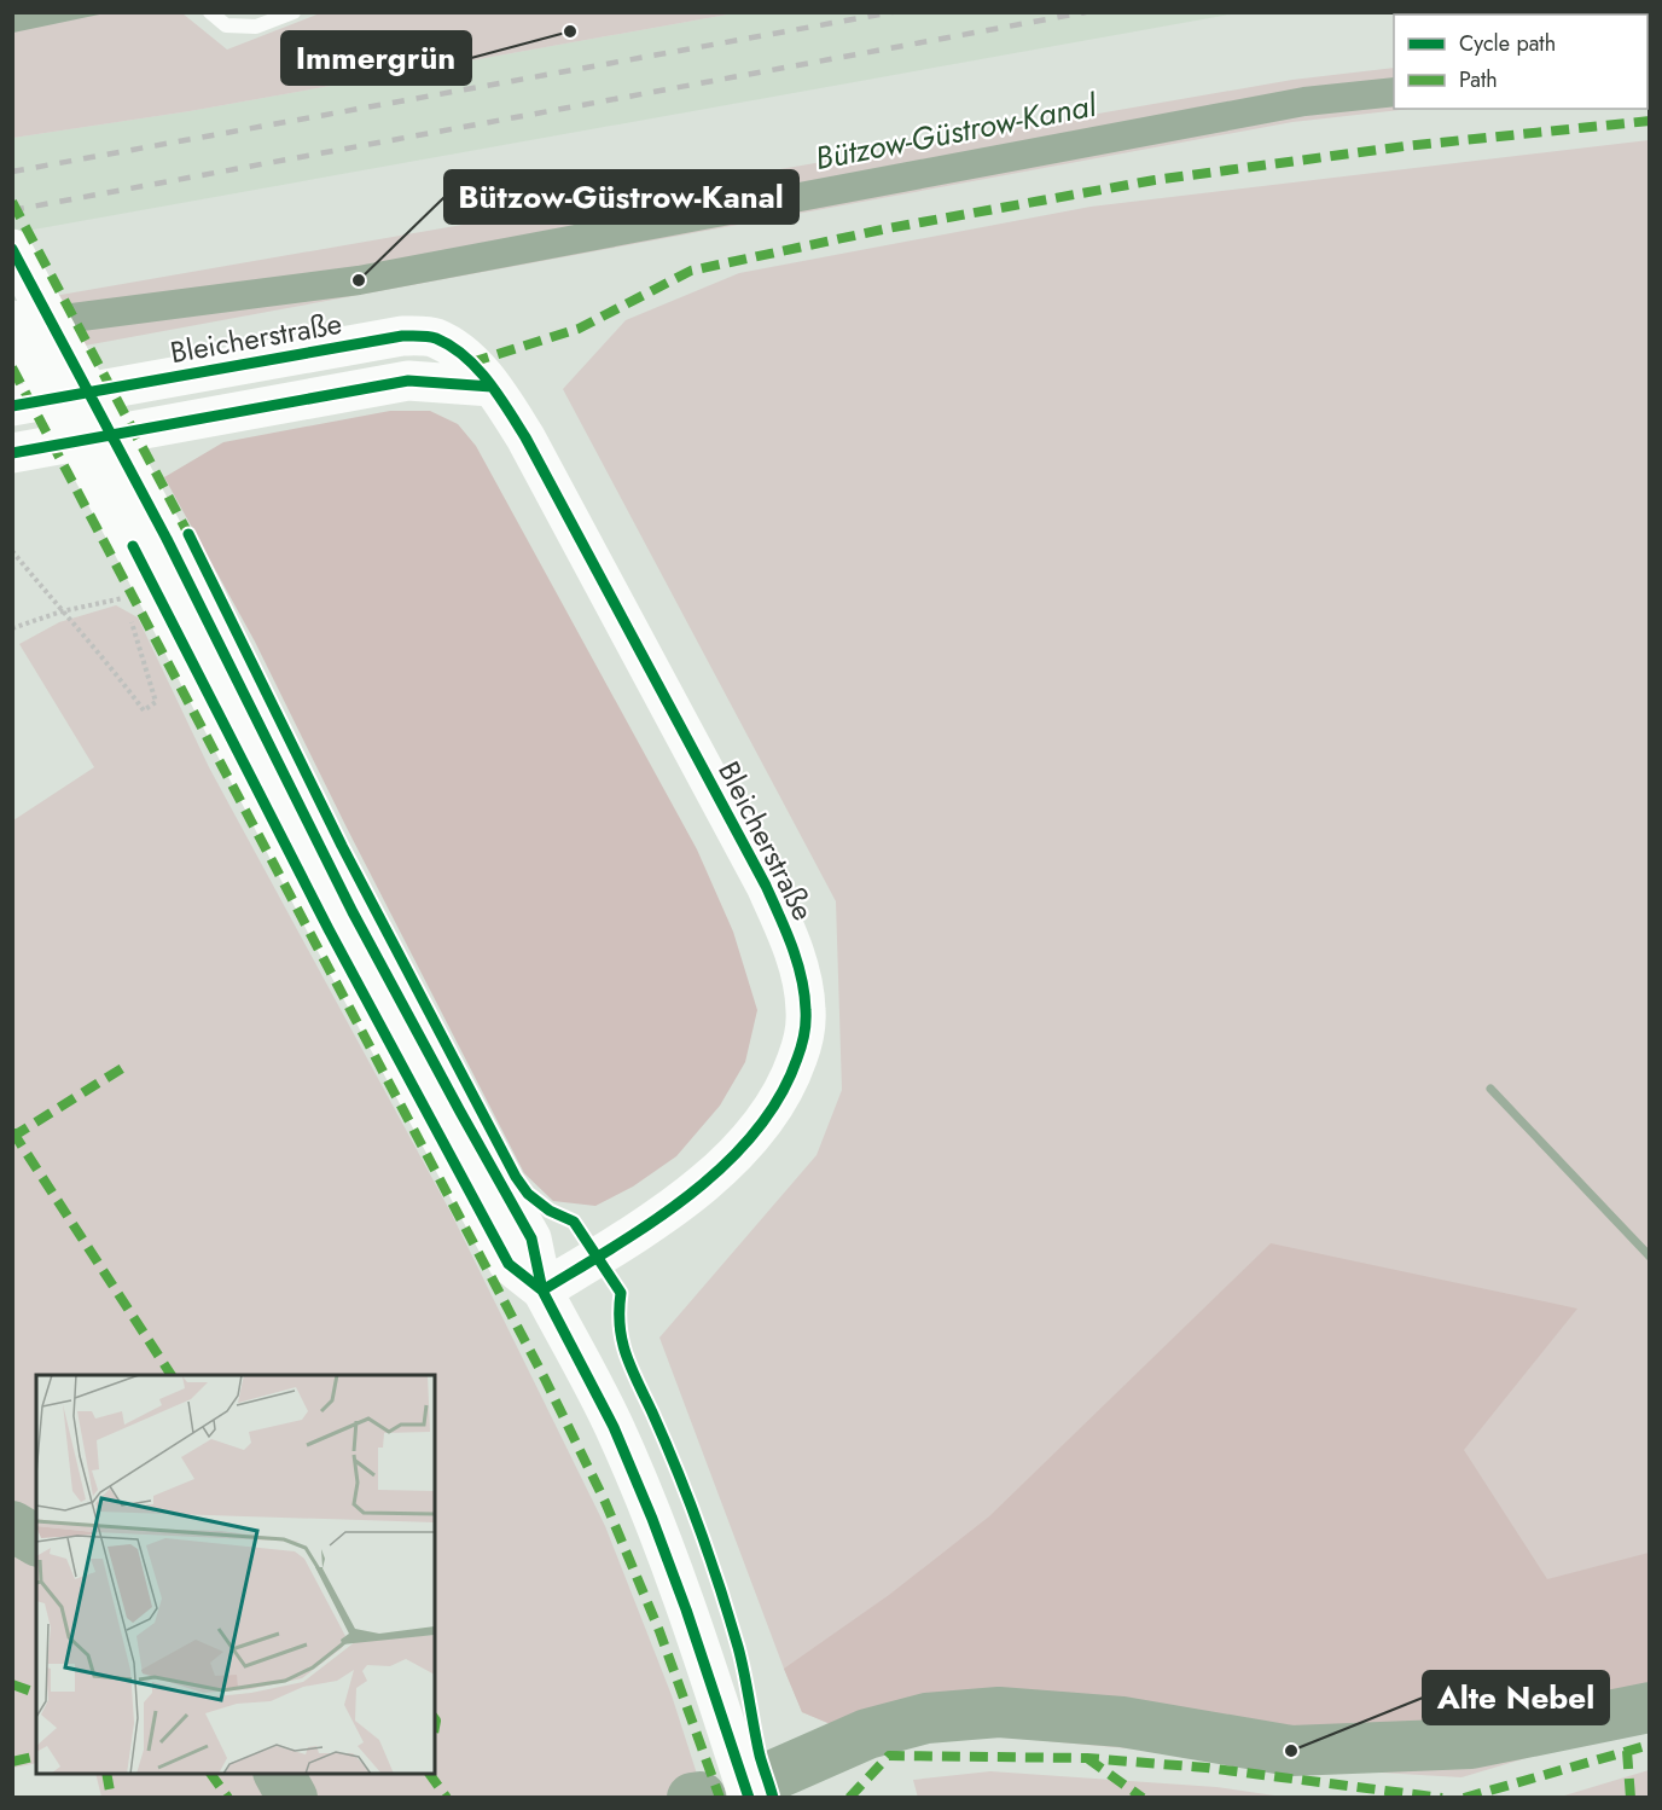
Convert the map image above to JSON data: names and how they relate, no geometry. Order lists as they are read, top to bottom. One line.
{"streets":{"main road":["Bleicherstraße"]},"water":["Bützow-Güstrow-Kanal"],"places":["Immergrün","Bützow-Güstrow-Kanal","Alte Nebel"],"legend":["Cycle path","Path"]}
